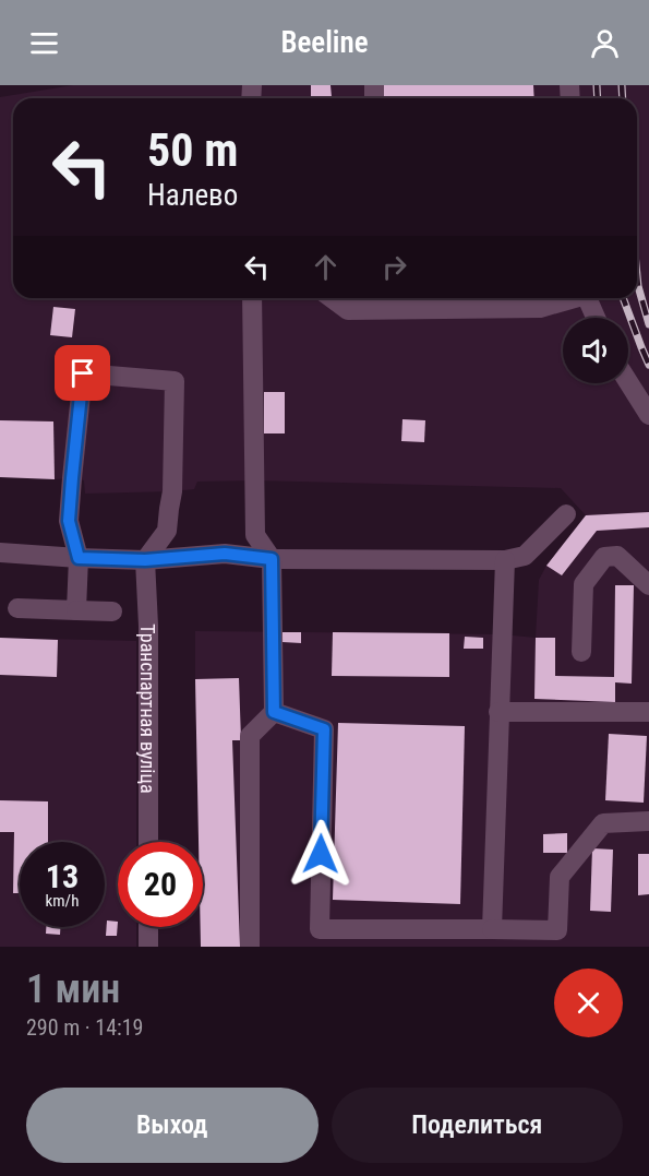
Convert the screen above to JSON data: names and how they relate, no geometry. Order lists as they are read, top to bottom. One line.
{"streets":{"street":["Транспартная вуліца"]},"page":{"header":"Beeline","turn":["50 m","Налево"],"speed":"13 km/h","limit":"20","heading":["1 мин","290 m · 14:19"],"buttons":["Выход","Поделиться"]}}
